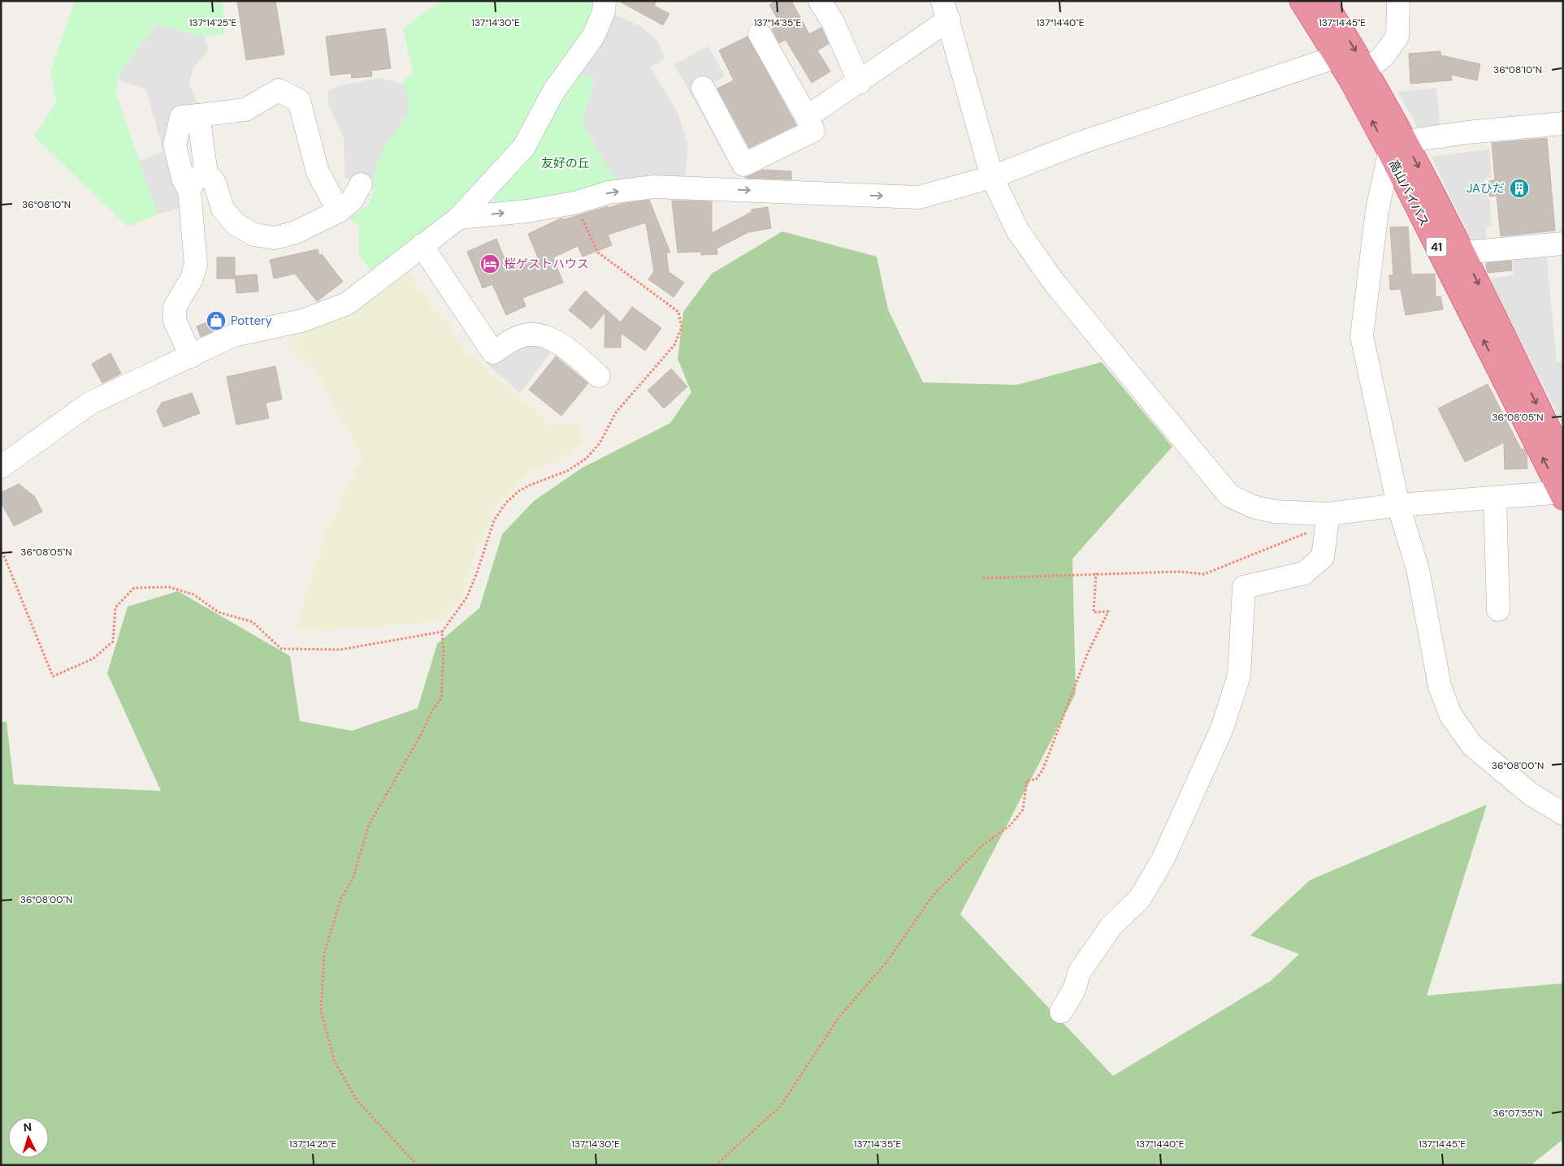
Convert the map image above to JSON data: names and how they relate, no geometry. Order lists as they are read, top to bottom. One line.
{"streets":{"highway":["高山バイパス","41"]},"parks":["友好の丘"],"places":{"building":["JAひだ"],"hotel":["桜ゲストハウス"],"shop":["Pottery"]},"north":"top","coordinates":["137°14'25\"E","137°14'30\"E","137°14'35\"E","137°14'40\"E","137°14'45\"E","36°08'10\"N","36°08'05\"N","36°08'00\"N","36°07'55\"N"]}
